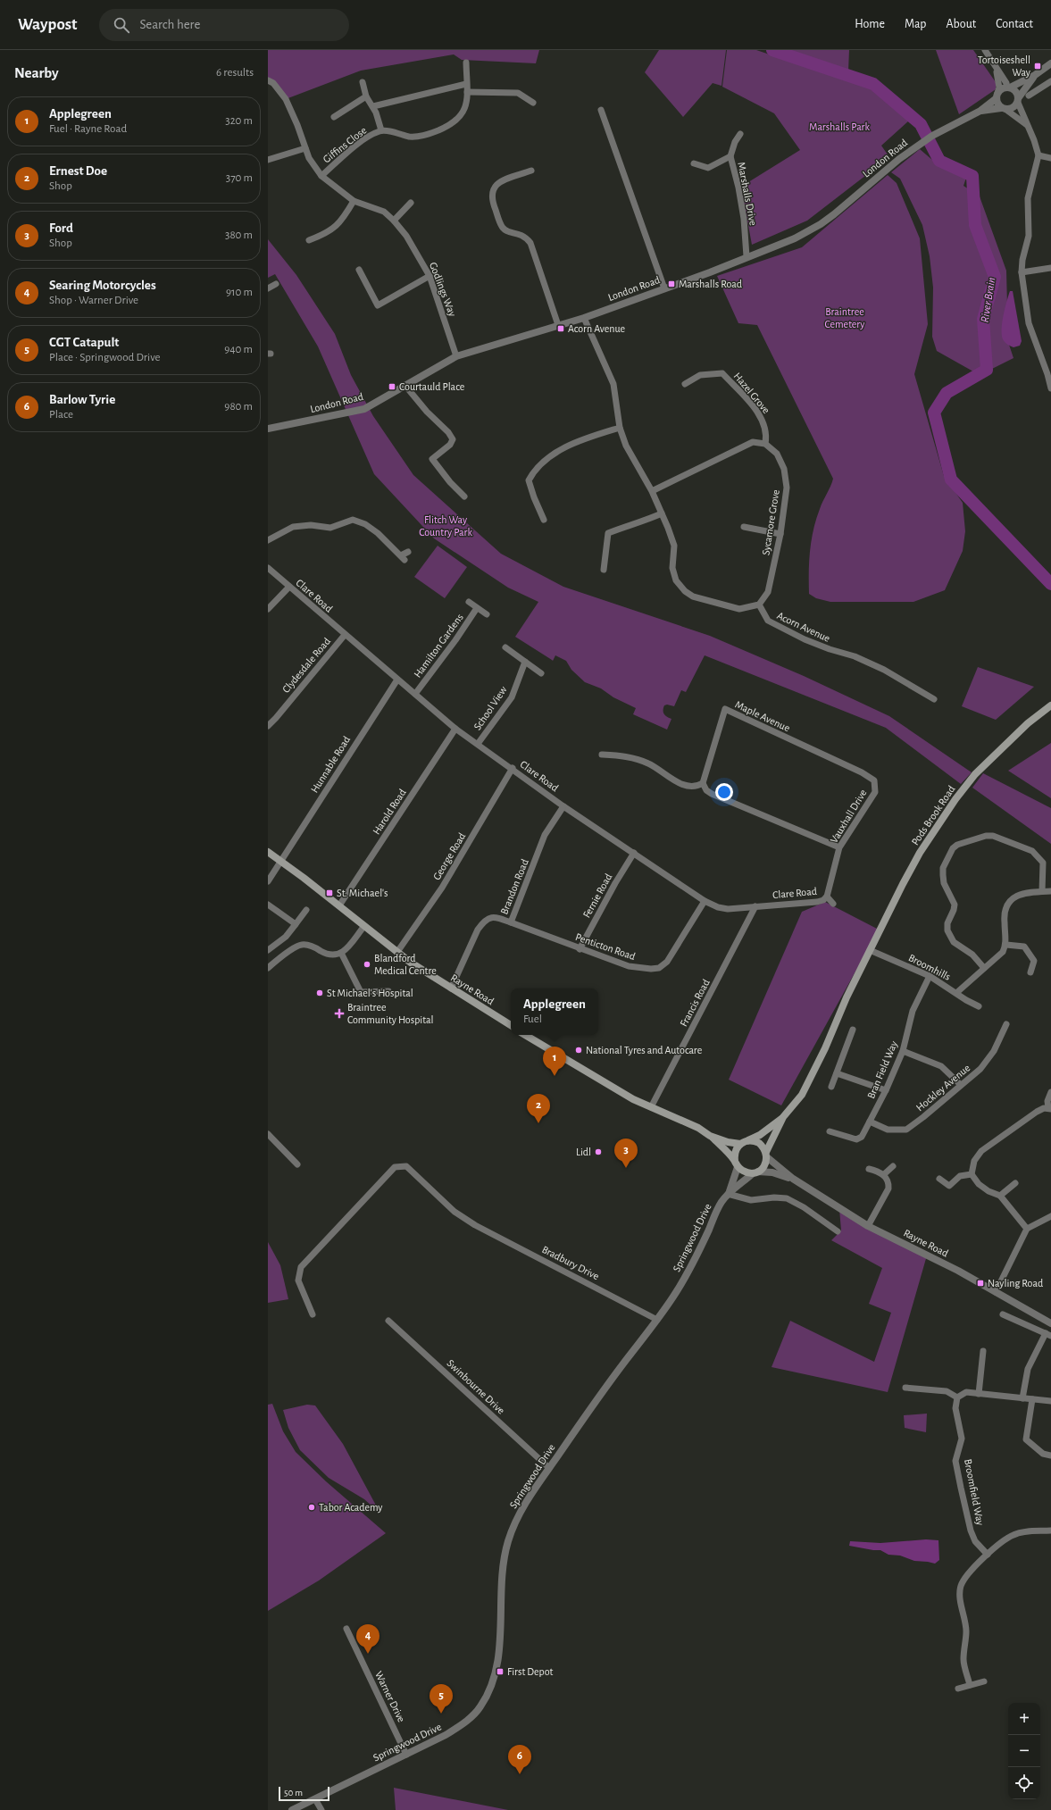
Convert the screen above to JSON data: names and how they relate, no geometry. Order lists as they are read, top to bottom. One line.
{"streets":{"main road":["Pods Brook Road","Rayne Road"],"street":["Giffins Close","London Road","Marshalls Drive","Godlings Way","Hazel Grove","Sycamore Grove","Clare Road","Acorn Avenue","Hamilton Gardens","Clydesdale Road","School View","Maple Avenue","Hunnable Road","Harold Road","Vauxhall Drive","George Road","Brandon Road","Fernie Road","Penticton Road","Broomhills","Francis Road","Bran Field Way","Hockley Avenue","Springwood Drive","Bradbury Drive","Swinbourne Drive","Broomfield Way","Warner Drive"]},"crossings":[["Giffins Close","Godlings Way"],["London Road","Marshalls Drive"],["London Road","Godlings Way"],["Hazel Grove","Sycamore Grove"],["Sycamore Grove","Acorn Avenue"],["Clare Road","Hamilton Gardens"],["Clare Road","Clydesdale Road"],["Clare Road","School View"],["Clare Road","Hunnable Road"],["Clare Road","Harold Road"],["Clare Road","Vauxhall Drive"],["Clare Road","George Road"],["Clare Road","Brandon Road"],["Clare Road","Fernie Road"],["Clare Road","Penticton Road"],["Clare Road","Francis Road"],["Maple Avenue","Vauxhall Drive"],["Hunnable Road","Rayne Road"],["Harold Road","Rayne Road"],["Pods Brook Road","Broomhills"],["George Road","Rayne Road"],["Brandon Road","Penticton Road"],["Brandon Road","Rayne Road"],["Fernie Road","Penticton Road"],["Broomhills","Bran Field Way"],["Rayne Road","Francis Road"],["Rayne Road","Springwood Drive"],["Bran Field Way","Hockley Avenue"],["Springwood Drive","Bradbury Drive"],["Springwood Drive","Swinbourne Drive"],["Springwood Drive","Warner Drive"]],"water":["River Brain"],"parks":["Marshalls Park","Braintree Cemetery","Flitch Way Country Park"],"places":{"transit":["Tortoiseshell Way","Marshalls Road","Acorn Avenue","Courtauld Place","St. Michael's","Nayling Road","First Depot"],"other":["Blandford Medical Centre","St Michael's Hospital","National Tyres and Autocare","Lidl","Tabor Academy"],"health":["Braintree Community Hospital"]},"scale_bar":"50 m","page":{"header":"Waypost","search":"Search here","nav":["Home","Map","About","Contact"],"heading":["Nearby","6 results"],"list":[{"mark":"1","name":"Applegreen","note":"Fuel · Rayne Road","value":"320 m"},{"mark":"2","name":"Ernest Doe","note":"Shop","value":"370 m"},{"mark":"3","name":"Ford","note":"Shop","value":"380 m"},{"mark":"4","name":"Searing Motorcycles","note":"Shop · Warner Drive","value":"910 m"},{"mark":"5","name":"CGT Catapult","note":"Place · Springwood Drive","value":"940 m"},{"mark":"6","name":"Barlow Tyrie","note":"Place","value":"980 m"}],"popup":["Applegreen","Fuel"],"pins":["1","2","3","4","5","6"],"map_buttons":["+","−"],"scale":"50 m"}}
